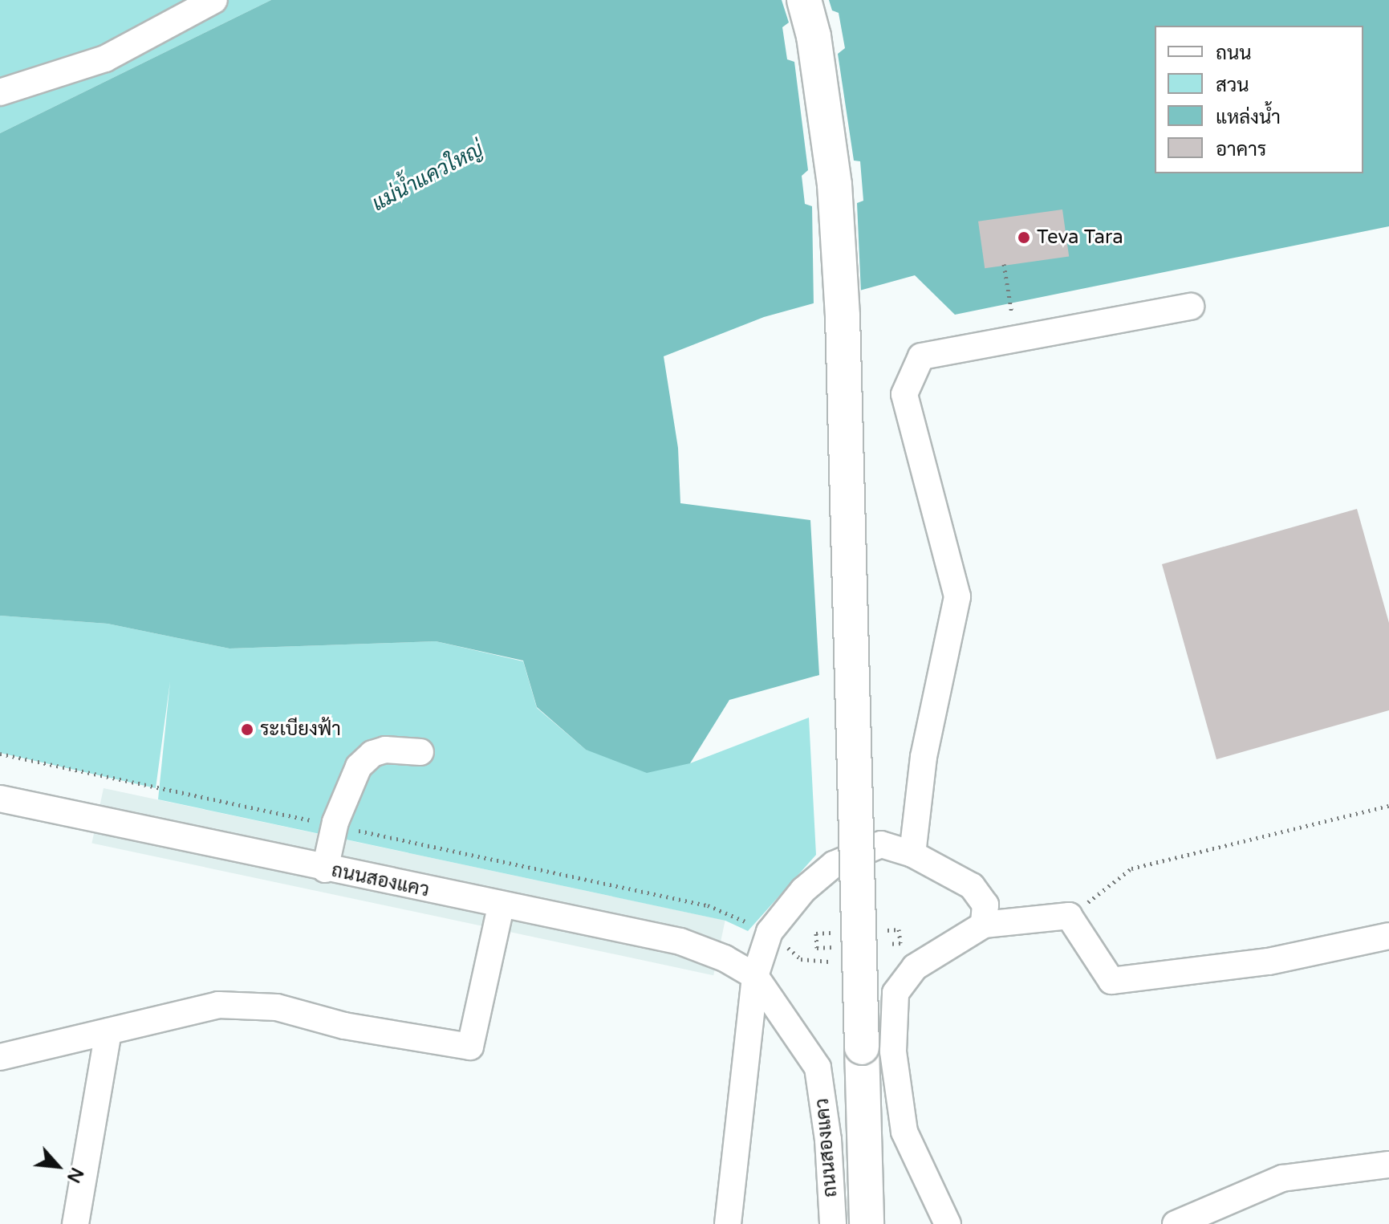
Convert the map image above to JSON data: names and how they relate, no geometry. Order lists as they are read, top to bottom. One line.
{"streets":{"street":["ถนนสองแคว"]},"water":["แม่น้ำแควใหญ่"],"places":["Teva Tara","ระเบียงฟ้า"],"legend":["ถนน","สวน","แหล่งน้ำ","อาคาร"],"north":"bottom right"}
